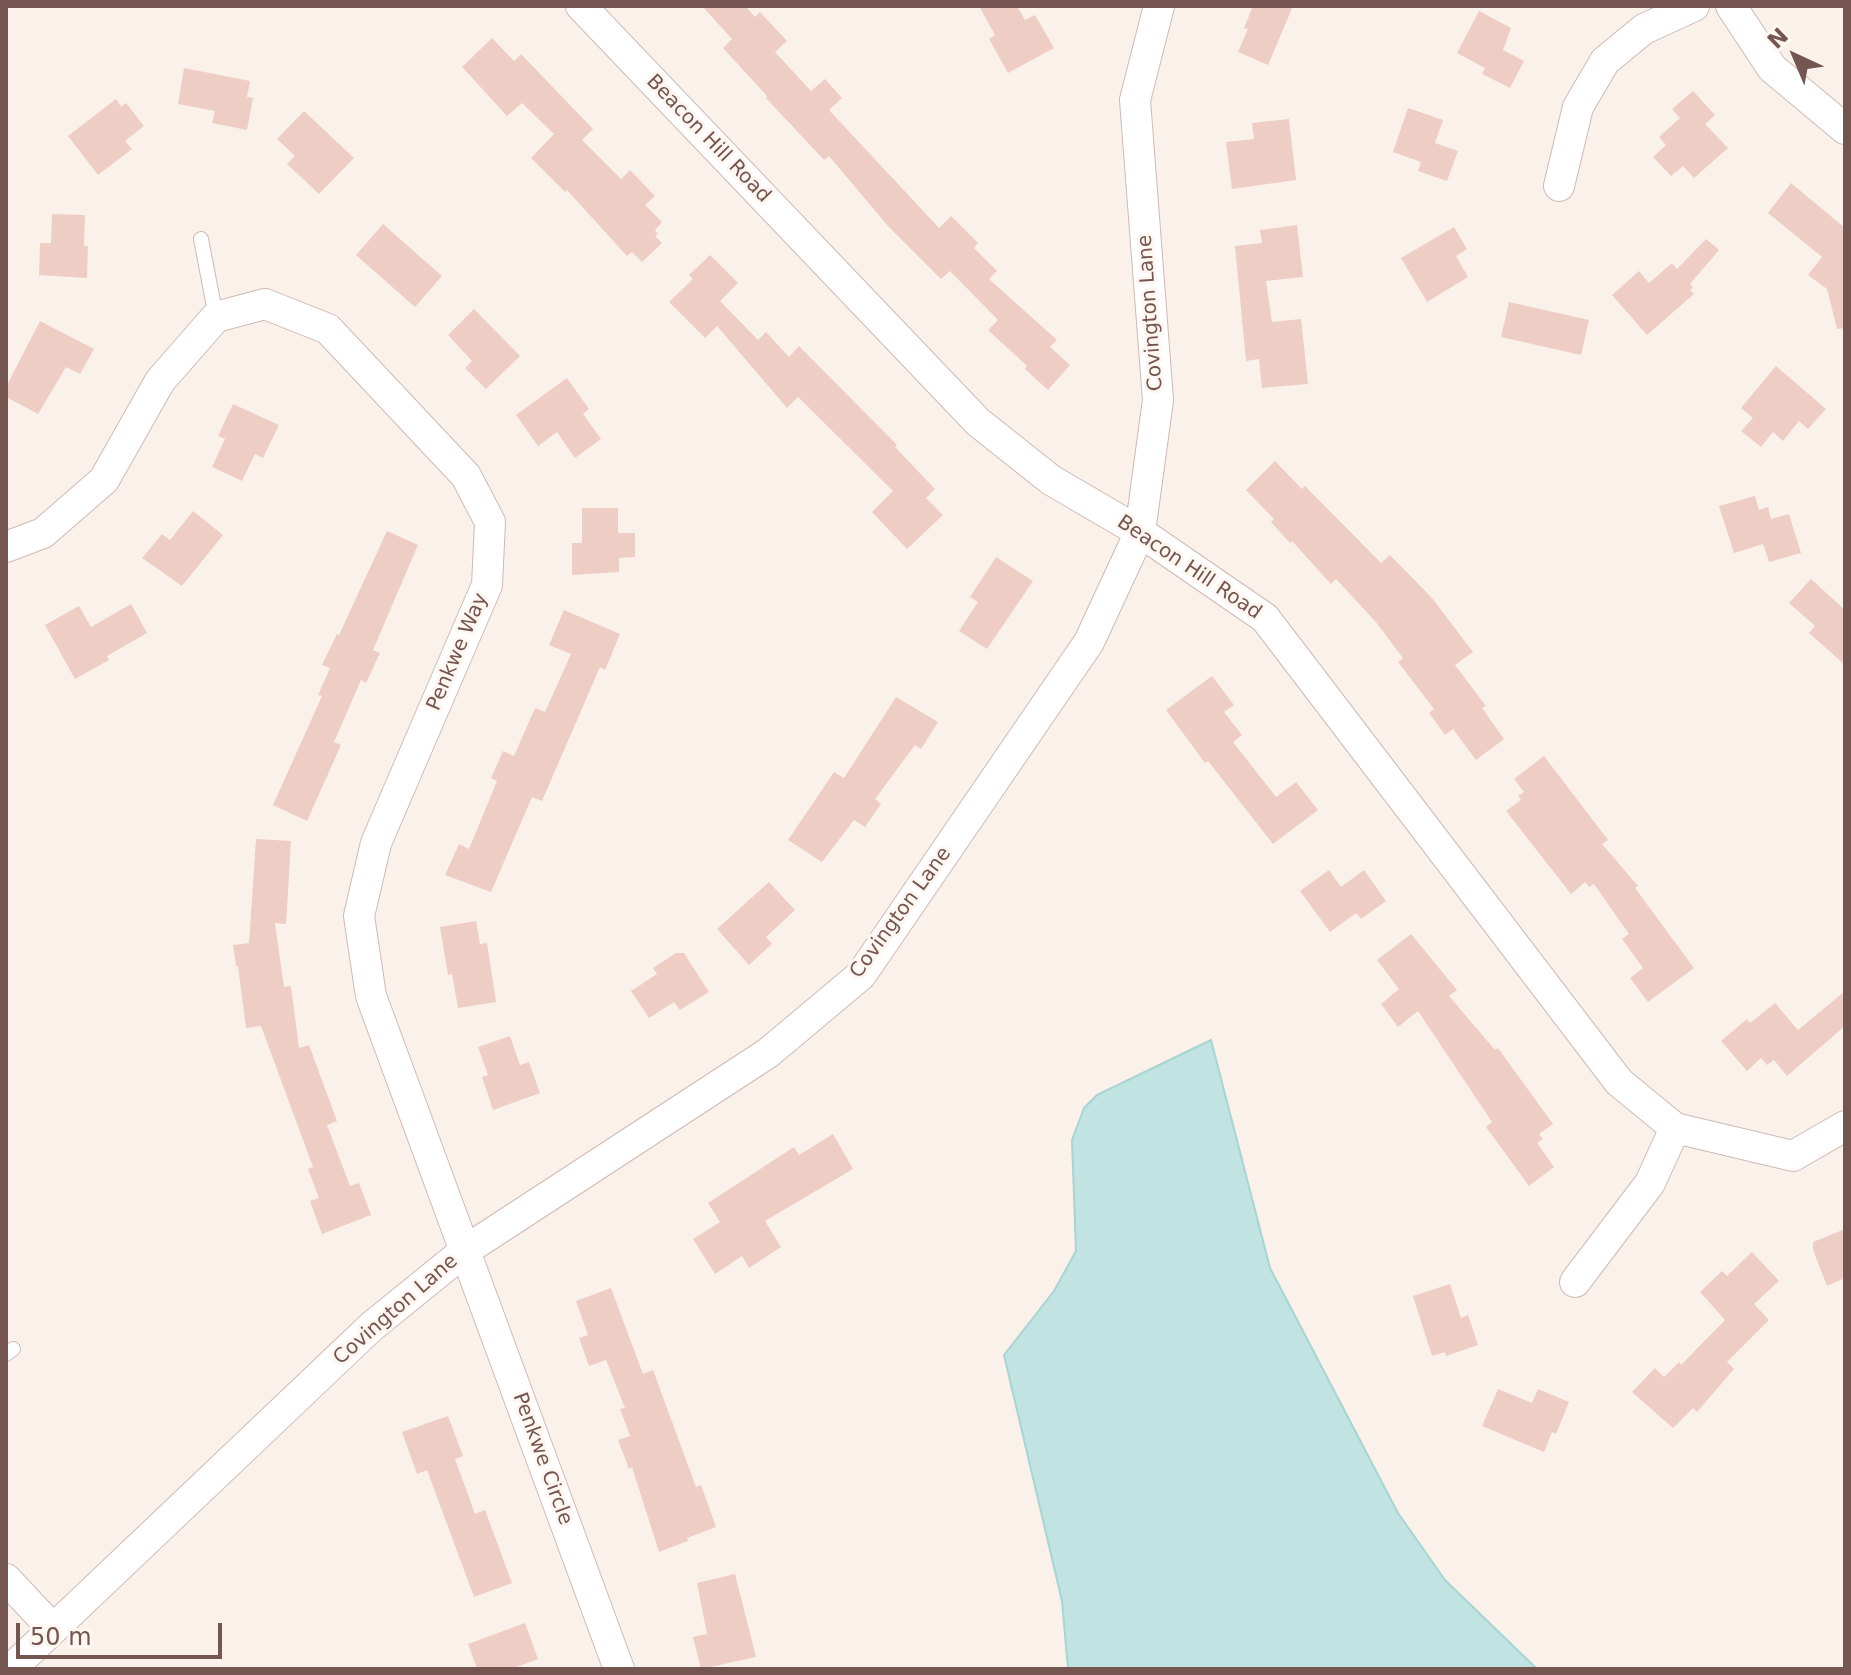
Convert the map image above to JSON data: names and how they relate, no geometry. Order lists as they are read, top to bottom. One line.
{"streets":{"street":["Beacon Hill Road","Covington Lane","Penkwe Way","Penkwe Circle"]},"crossings":[["Beacon Hill Road","Covington Lane"],["Covington Lane","Penkwe Way"],["Covington Lane","Penkwe Circle"],["Penkwe Way","Penkwe Circle"]],"scale_bar":"50 m","north":"top left"}
